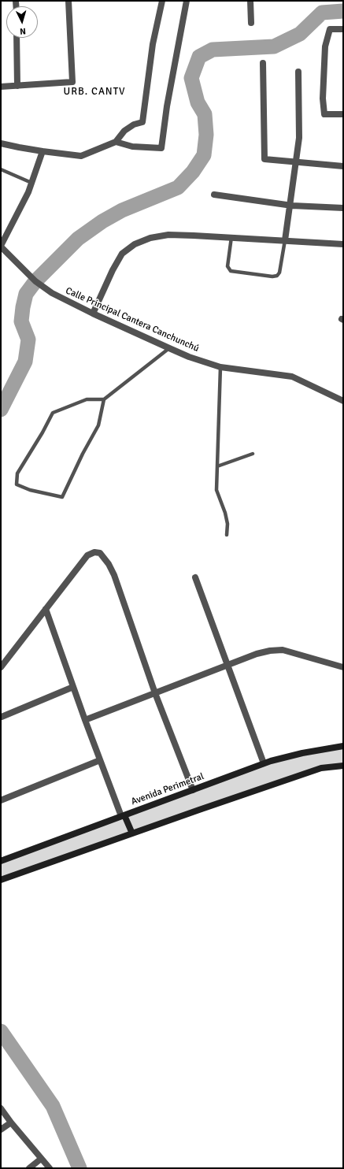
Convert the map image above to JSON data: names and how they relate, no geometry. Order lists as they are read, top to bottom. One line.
{"streets":{"main road":["Avenida Perimetral"],"street":["Calle Principal Cantera Canchunchú"]},"districts":["URB. CANTV"],"north":"bottom"}
